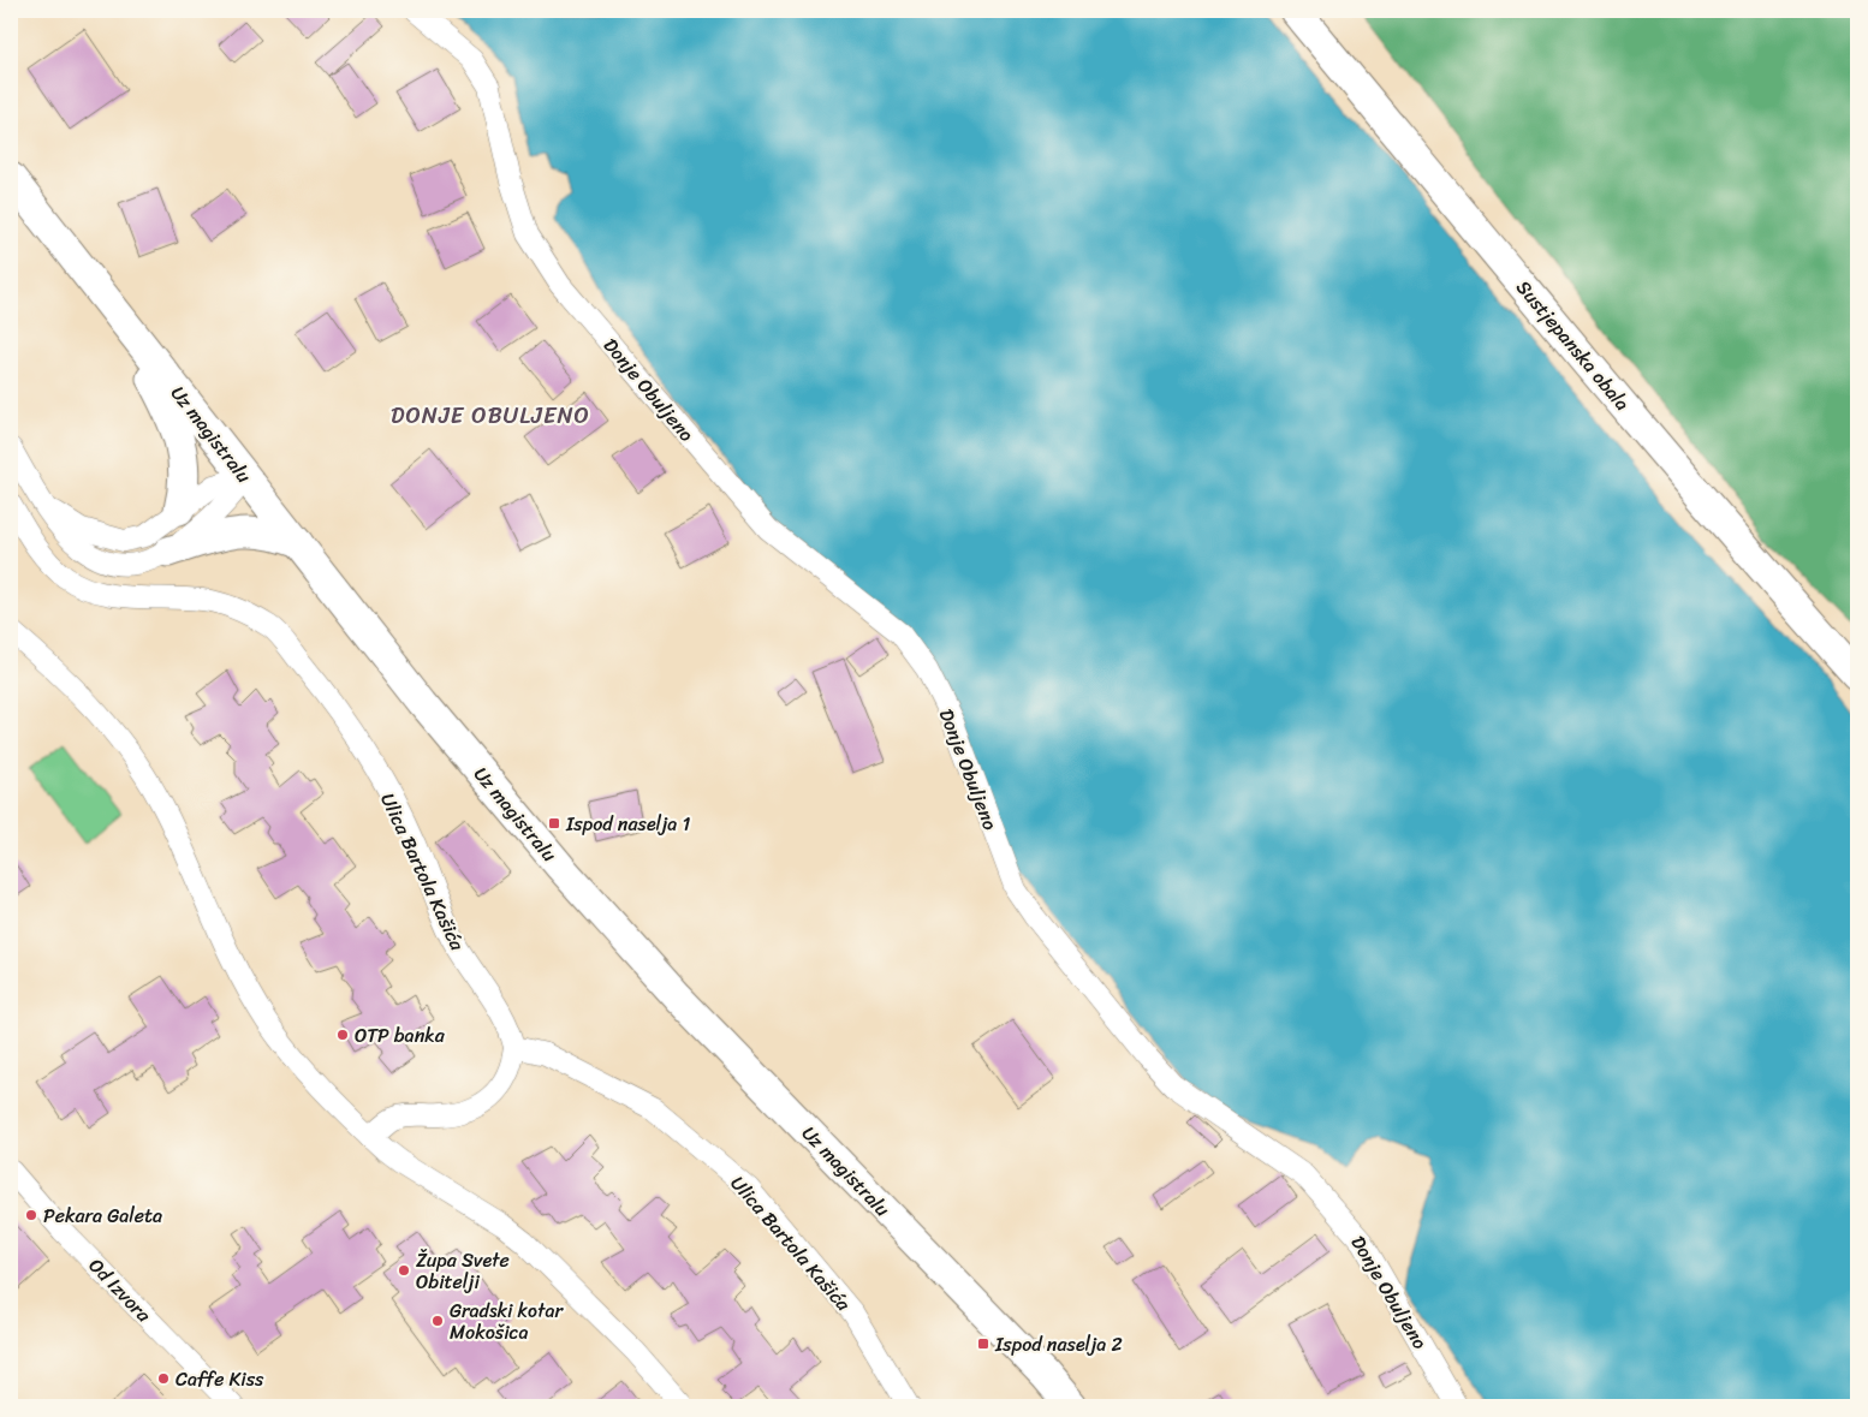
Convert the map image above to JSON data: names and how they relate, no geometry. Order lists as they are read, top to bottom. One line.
{"streets":{"main road":["Sustjepanska obala","Uz magistralu"],"street":["Donje Obuljeno","Ulica Bartola Kašića","Od Izvora"]},"districts":["DONJE OBULJENO"],"places":{"transit":["Ispod naselja 1","Ispod naselja 2"],"other":["OTP banka","Pekara Galeta","Župa Svete Obitelji","Gradski kotar Mokošica","Caffe Kiss"]}}
